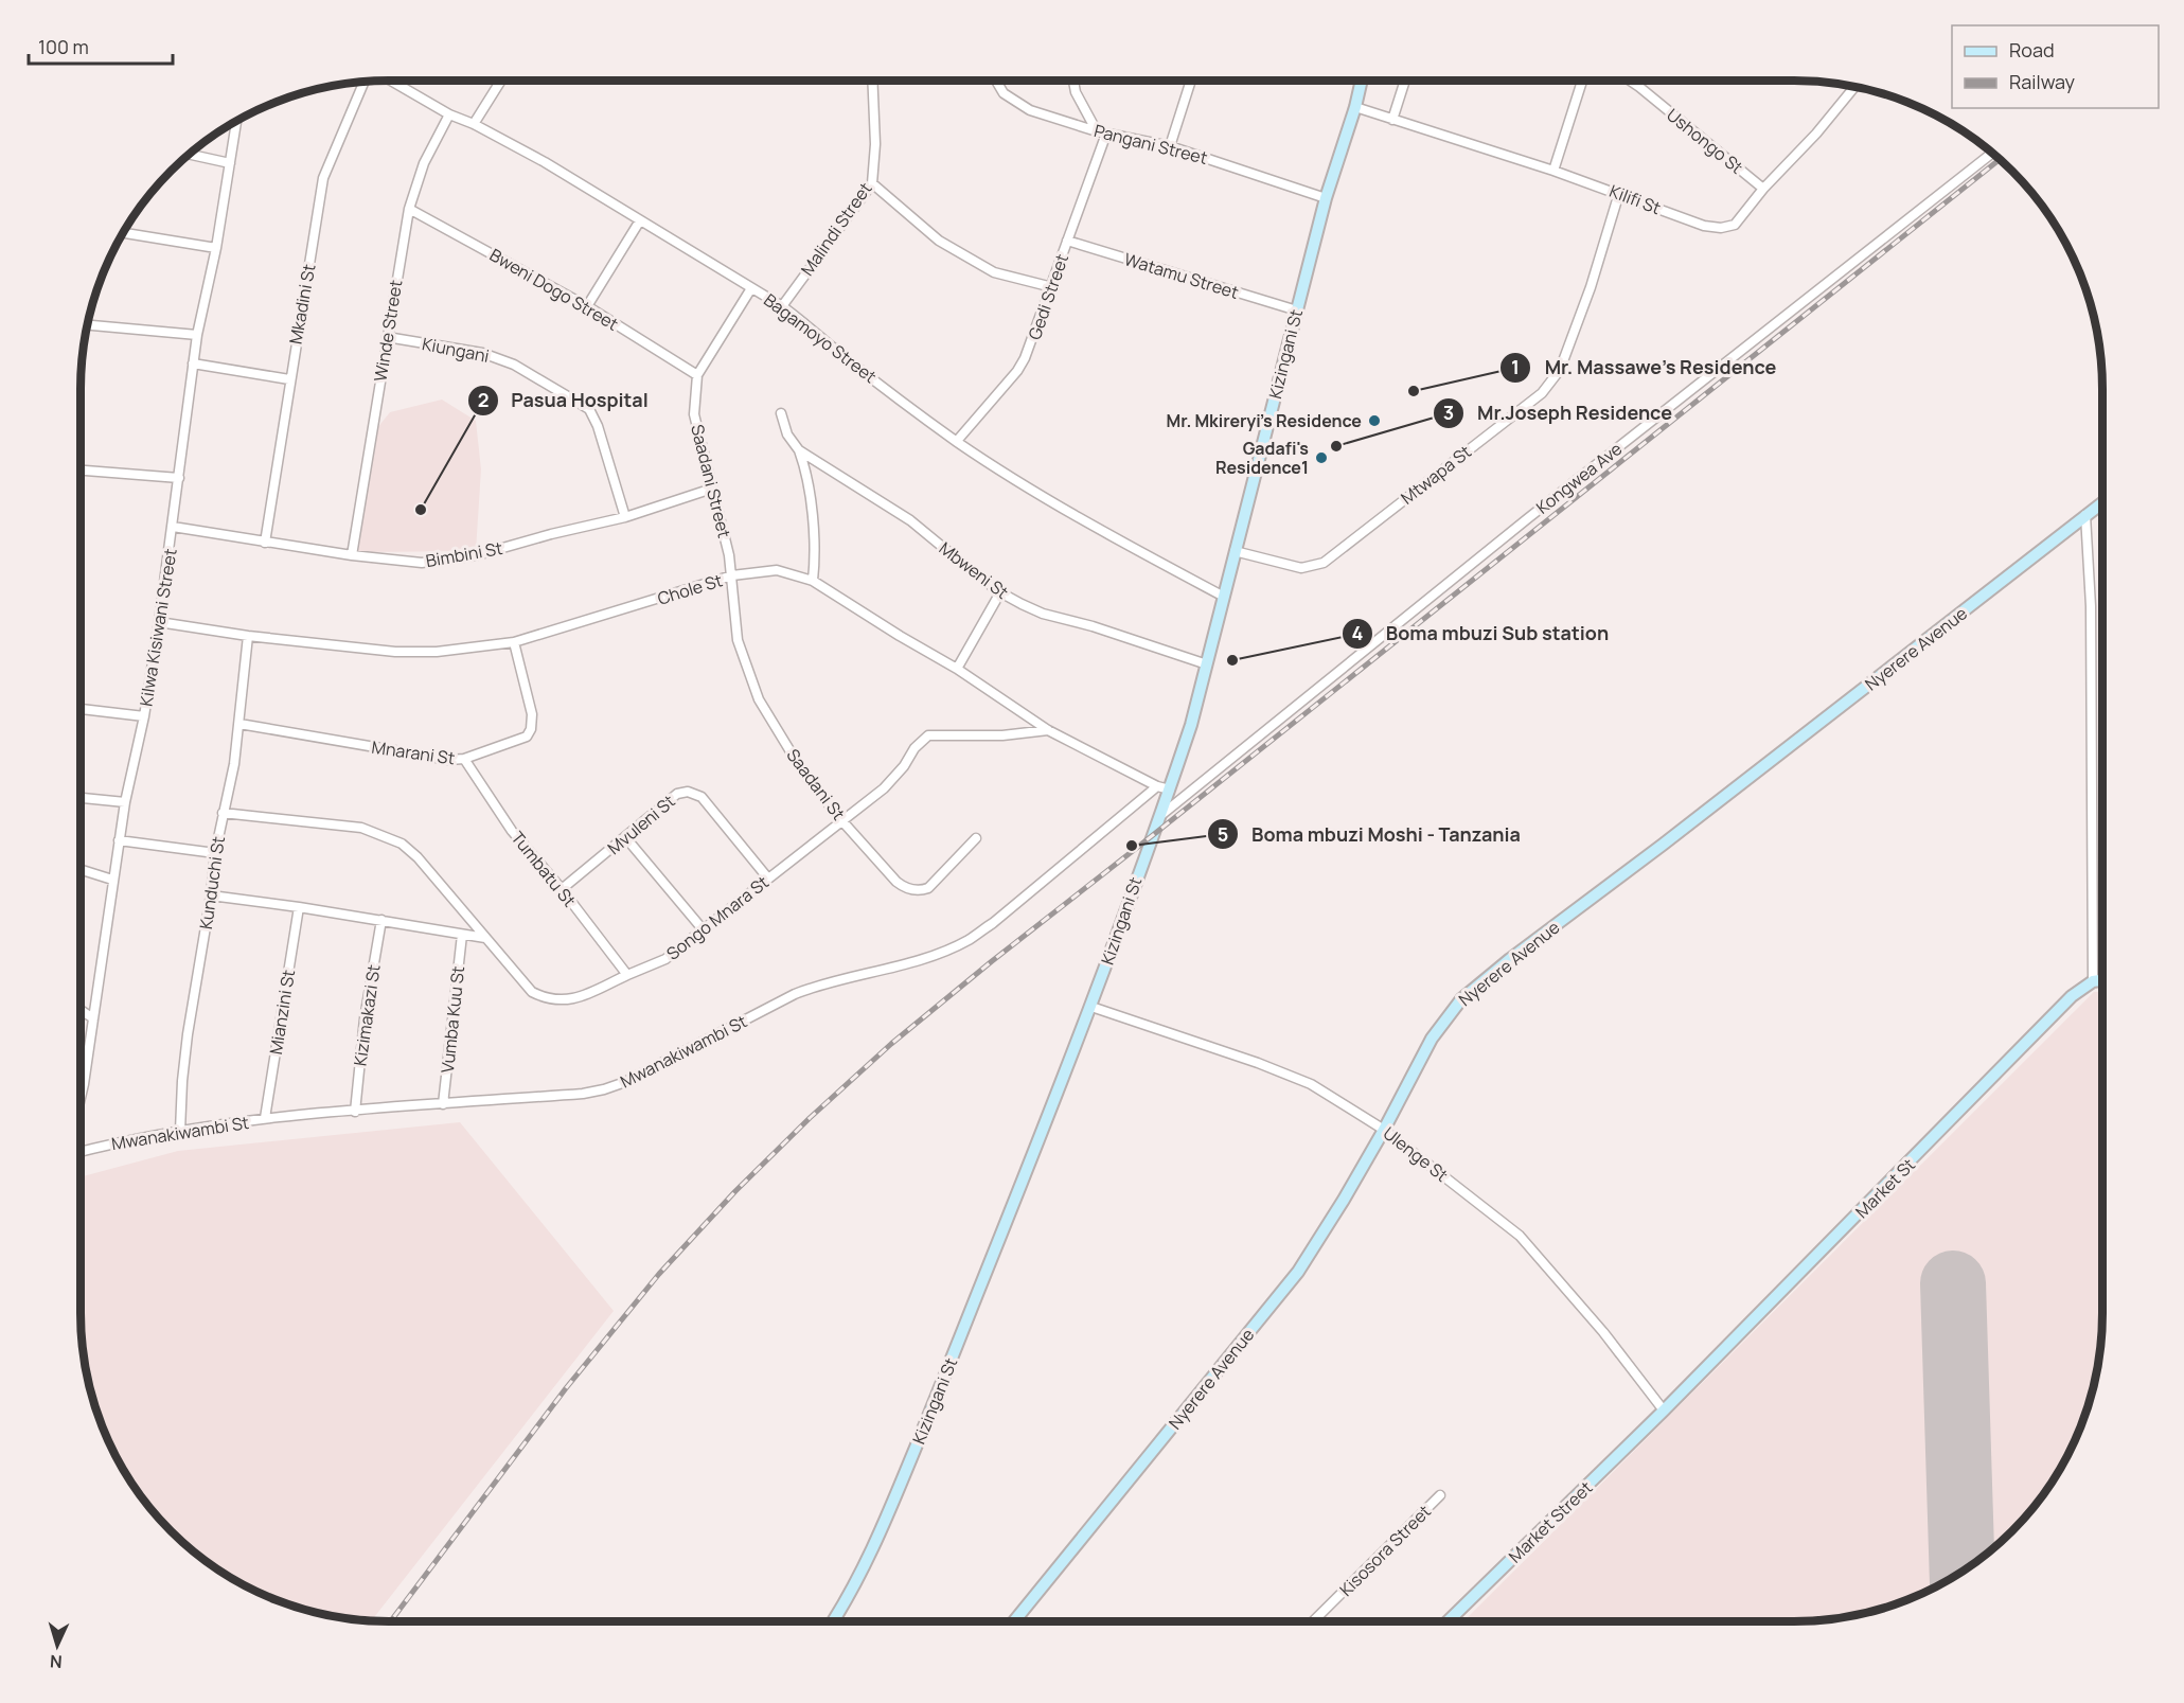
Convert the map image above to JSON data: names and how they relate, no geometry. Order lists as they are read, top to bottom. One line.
{"streets":{"street":["Ushongo St","Pangani Street","Kilifi St","Malindi Street","Watamu Street","Bweni Dogo Street","Gedi Street","Mkadini St","Winde Street","Bagamoyo Street","Kiungani","Kizingani St","Mtwapa St","Kongwea Ave","Saadani Street","Bimbini St","Mbweni St","Chole St","Kilwa Kisiwani Street","Nyerere Avenue","Mnarani St","Saadani St","Mvuleni St","Tumbatu St","Kunduchi St","Songo Mnara St","Mianzini St","Kizimakazi St","Vumba Kuu St","Mwanakiwambi St","Ulenge St","Market St","Market Street","Kisosora Street"]},"crossings":[["Ushongo St","Kilifi St"],["Pangani Street","Gedi Street"],["Pangani Street","Kizingani St"],["Kilifi St","Kizingani St"],["Kilifi St","Mtwapa St"],["Malindi Street","Bagamoyo Street"],["Watamu Street","Gedi Street"],["Watamu Street","Kizingani St"],["Bweni Dogo Street","Winde Street"],["Bweni Dogo Street","Saadani Street"],["Gedi Street","Bagamoyo Street"],["Mkadini St","Bimbini St"],["Winde Street","Bagamoyo Street"],["Winde Street","Kiungani"],["Winde Street","Bimbini St"],["Bagamoyo Street","Kizingani St"],["Bagamoyo Street","Saadani Street"],["Kiungani","Bimbini St"],["Kizingani St","Mtwapa St"],["Kizingani St","Kongwea Ave"],["Kizingani St","Mbweni St"],["Kizingani St","Chole St"],["Kizingani St","Ulenge St"],["Saadani Street","Bimbini St"],["Saadani Street","Chole St"],["Saadani Street","Saadani St"],["Bimbini St","Kilwa Kisiwani Street"],["Chole St","Kilwa Kisiwani Street"],["Chole St","Mnarani St"],["Chole St","Saadani St"],["Chole St","Kunduchi St"],["Chole St","Songo Mnara St"],["Chole St","Mwanakiwambi St"],["Nyerere Avenue","Ulenge St"],["Mnarani St","Tumbatu St"],["Mnarani St","Kunduchi St"],["Saadani St","Songo Mnara St"],["Mvuleni St","Tumbatu St"],["Mvuleni St","Songo Mnara St"],["Tumbatu St","Songo Mnara St"],["Kunduchi St","Songo Mnara St"],["Kunduchi St","Mwanakiwambi St"],["Mianzini St","Mwanakiwambi St"],["Kizimakazi St","Mwanakiwambi St"],["Vumba Kuu St","Mwanakiwambi St"],["Ulenge St","Market St"],["Ulenge St","Market Street"],["Market St","Market Street"]],"places":["Mr. Massawe's Residence","Mr. Mkireryi's Residence","Mr.Joseph Residence","Gadafi's Residence1","Pasua Hospital","Boma mbuzi Sub station","Boma mbuzi Moshi - Tanzania"],"legend":["Road","Railway"],"scale_bar":"100 m","north":"bottom"}
